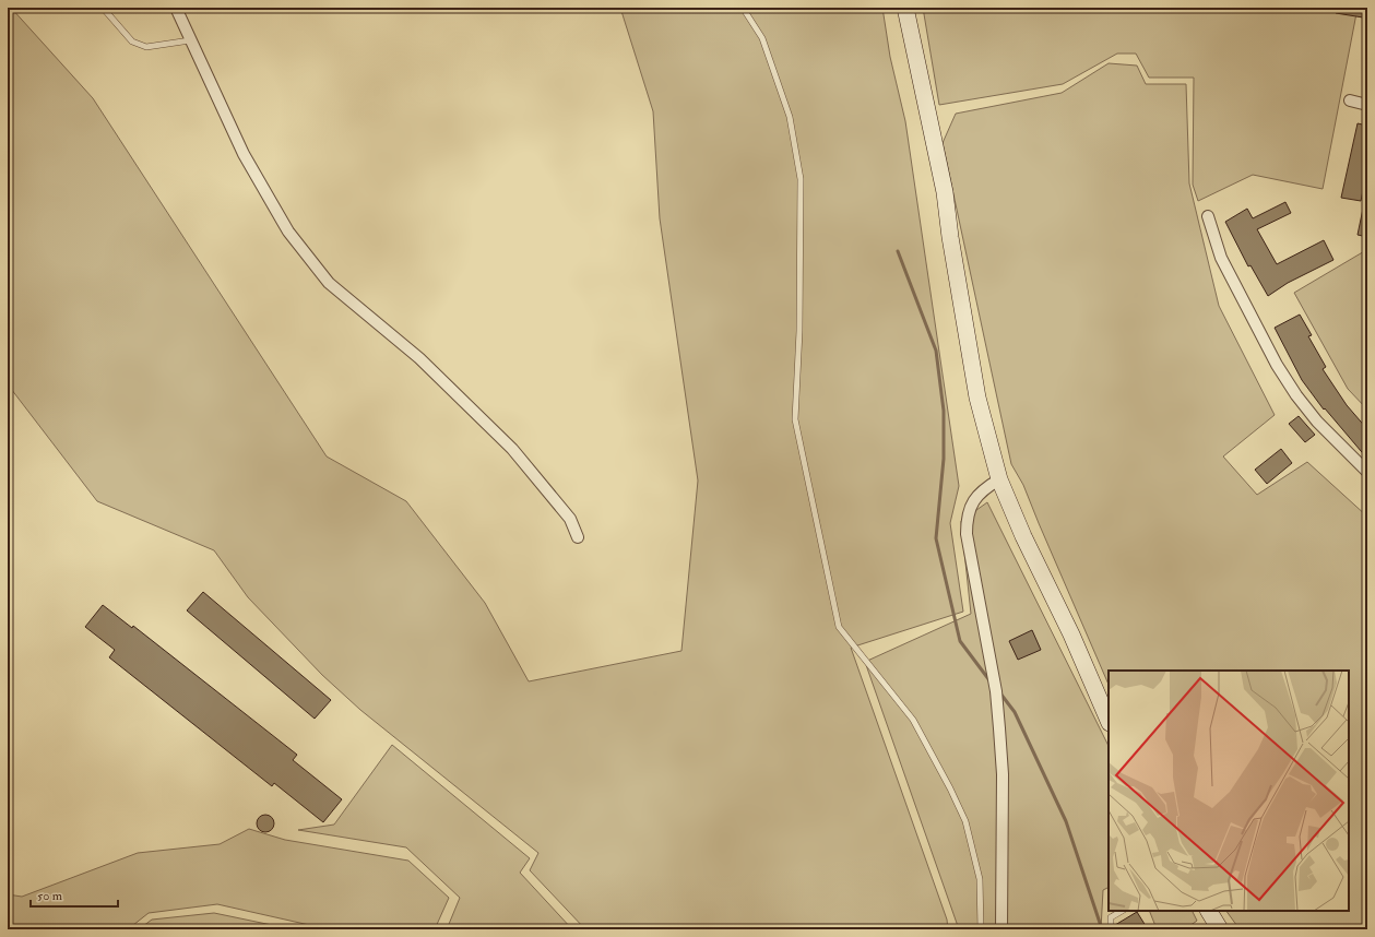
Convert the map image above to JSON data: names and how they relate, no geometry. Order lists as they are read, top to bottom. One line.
{"scale_bar":"50 m"}
